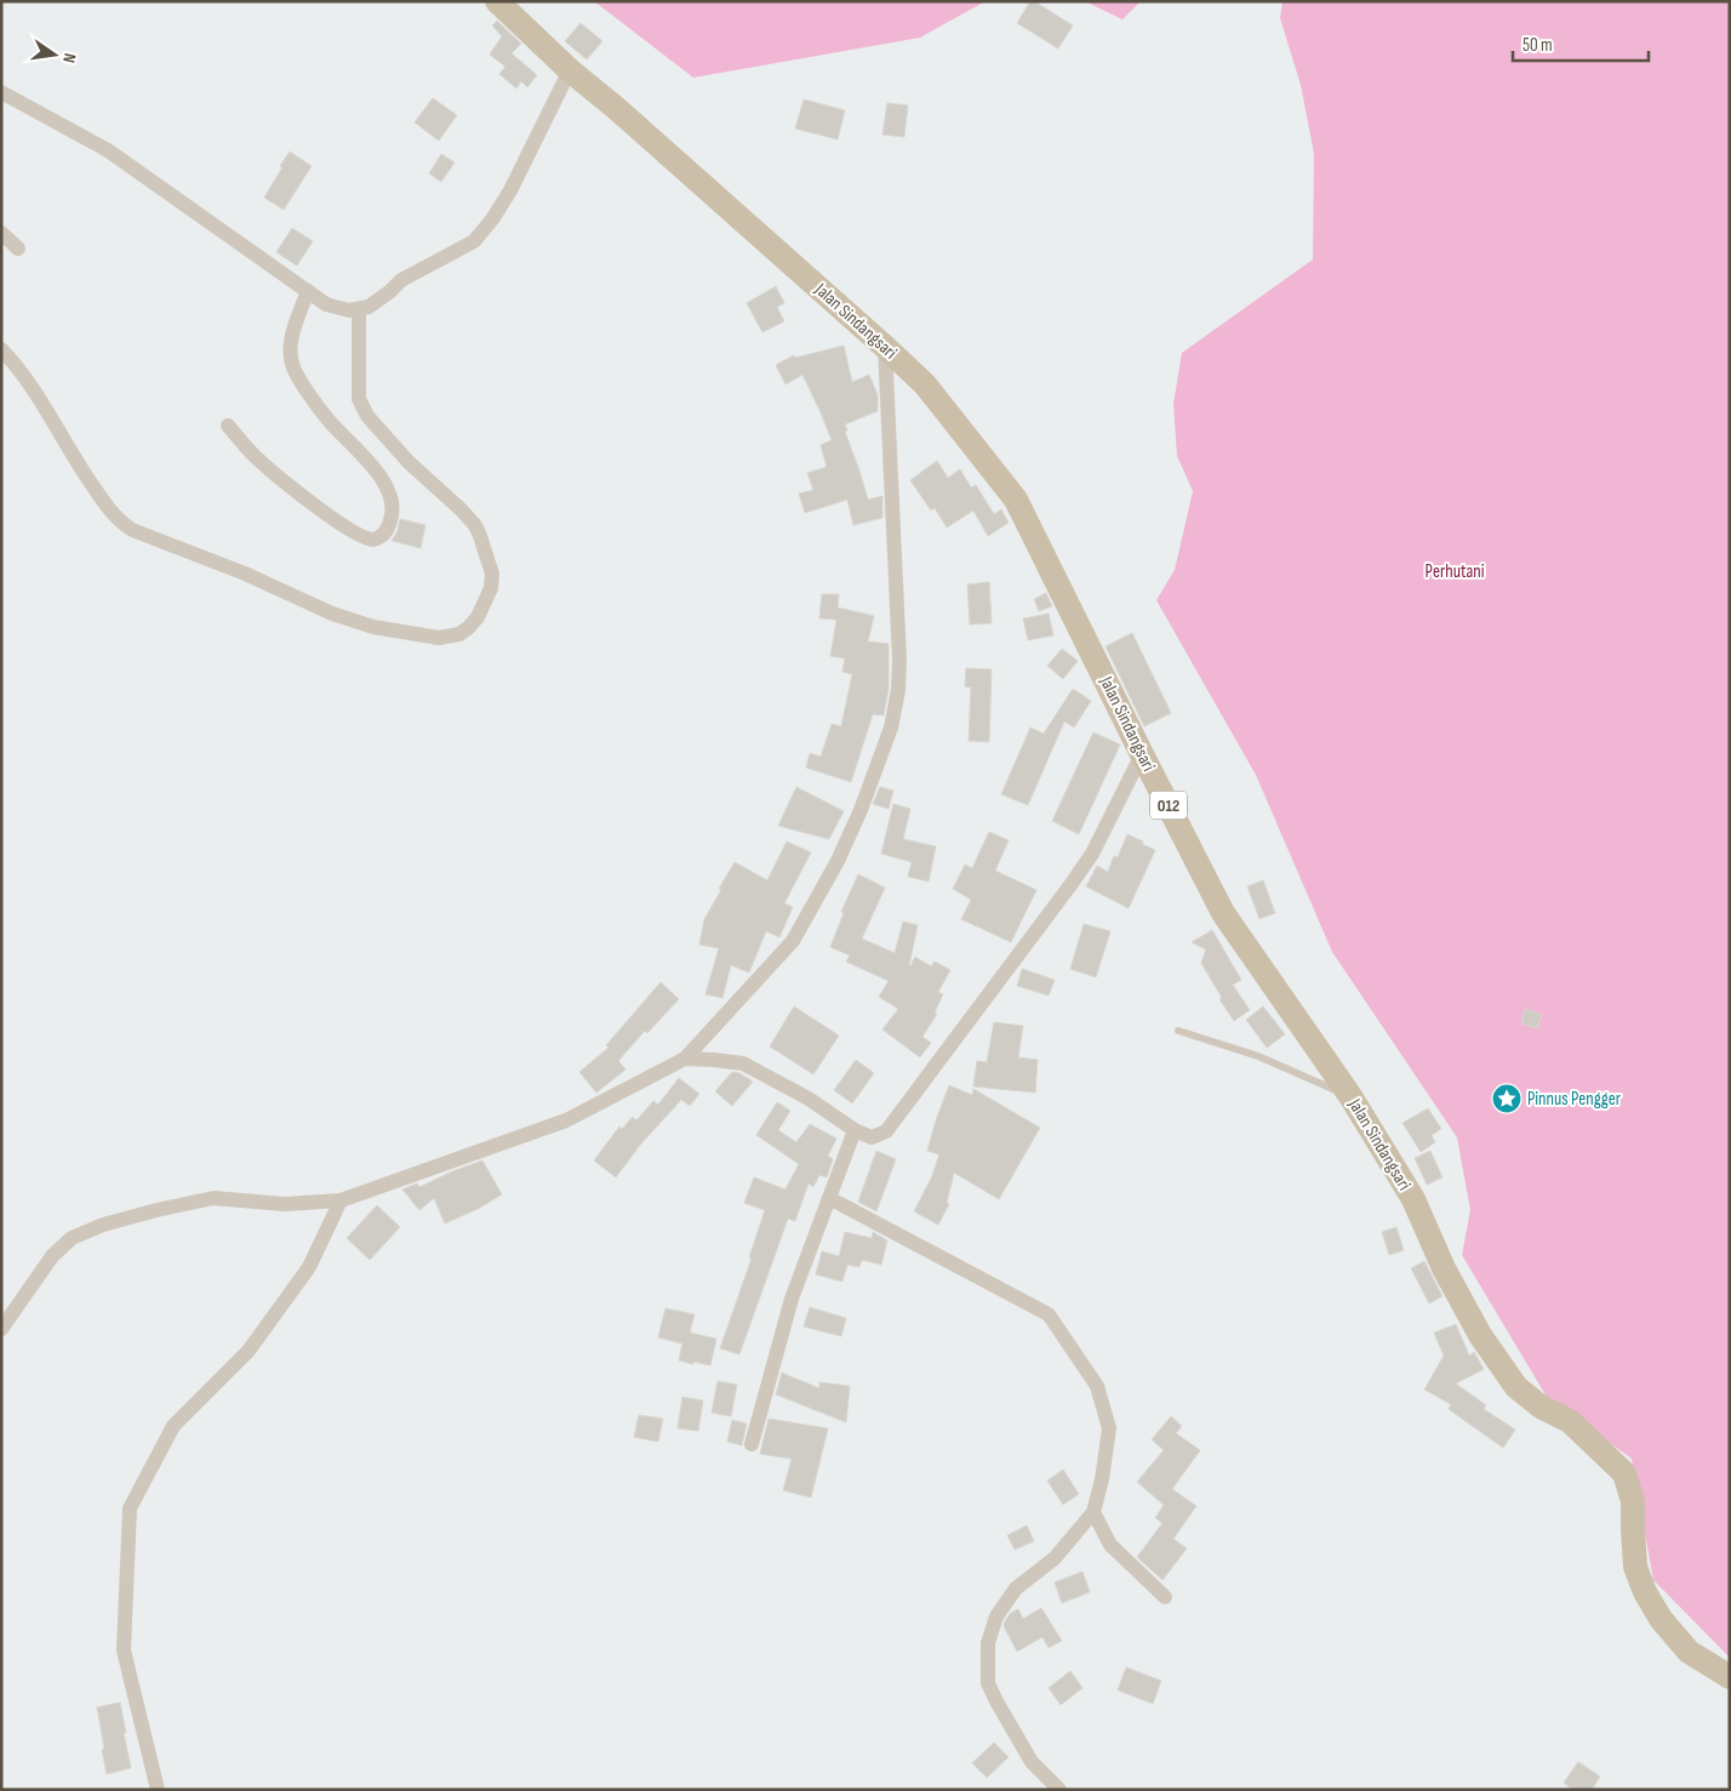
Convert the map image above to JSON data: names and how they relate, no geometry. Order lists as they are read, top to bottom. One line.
{"streets":{"main road":["Jalan Sindangsari","012"]},"parks":["Perhutani"],"places":{"place":["Pinnus Pengger"]},"scale_bar":"50 m","north":"right"}
